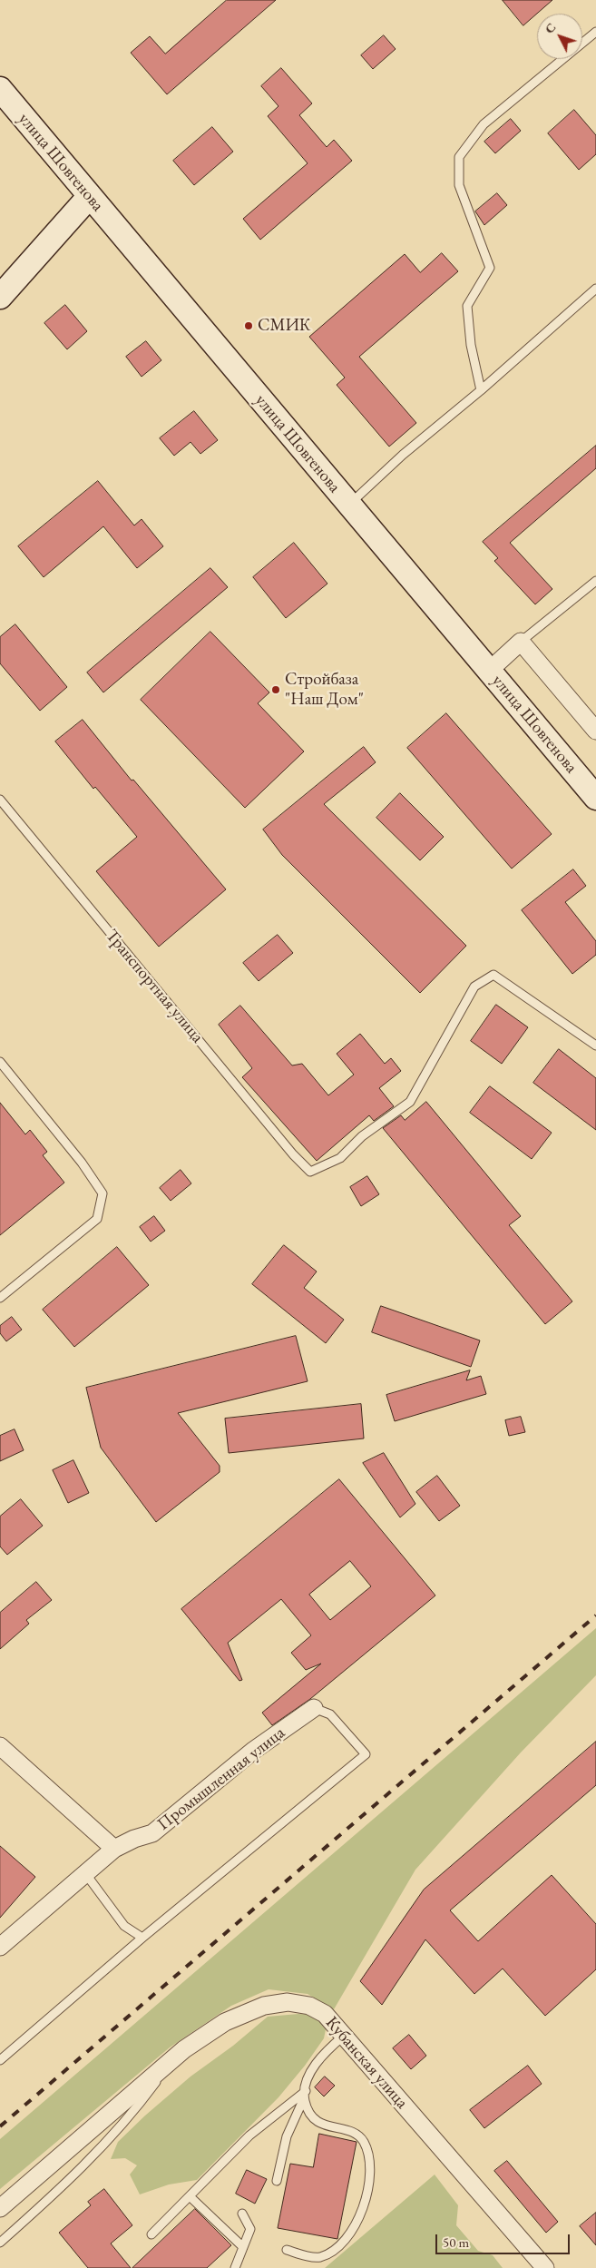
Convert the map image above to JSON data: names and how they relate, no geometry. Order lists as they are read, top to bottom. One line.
{"streets":{"street":["улица Шовгенова","Промышленная улица","Кубанская улица"],"lane":["Транспортная улица"]},"places":["СМИК","Стройбаза \"Наш Дом\""],"scale_bar":"50 m","north":"top left"}
